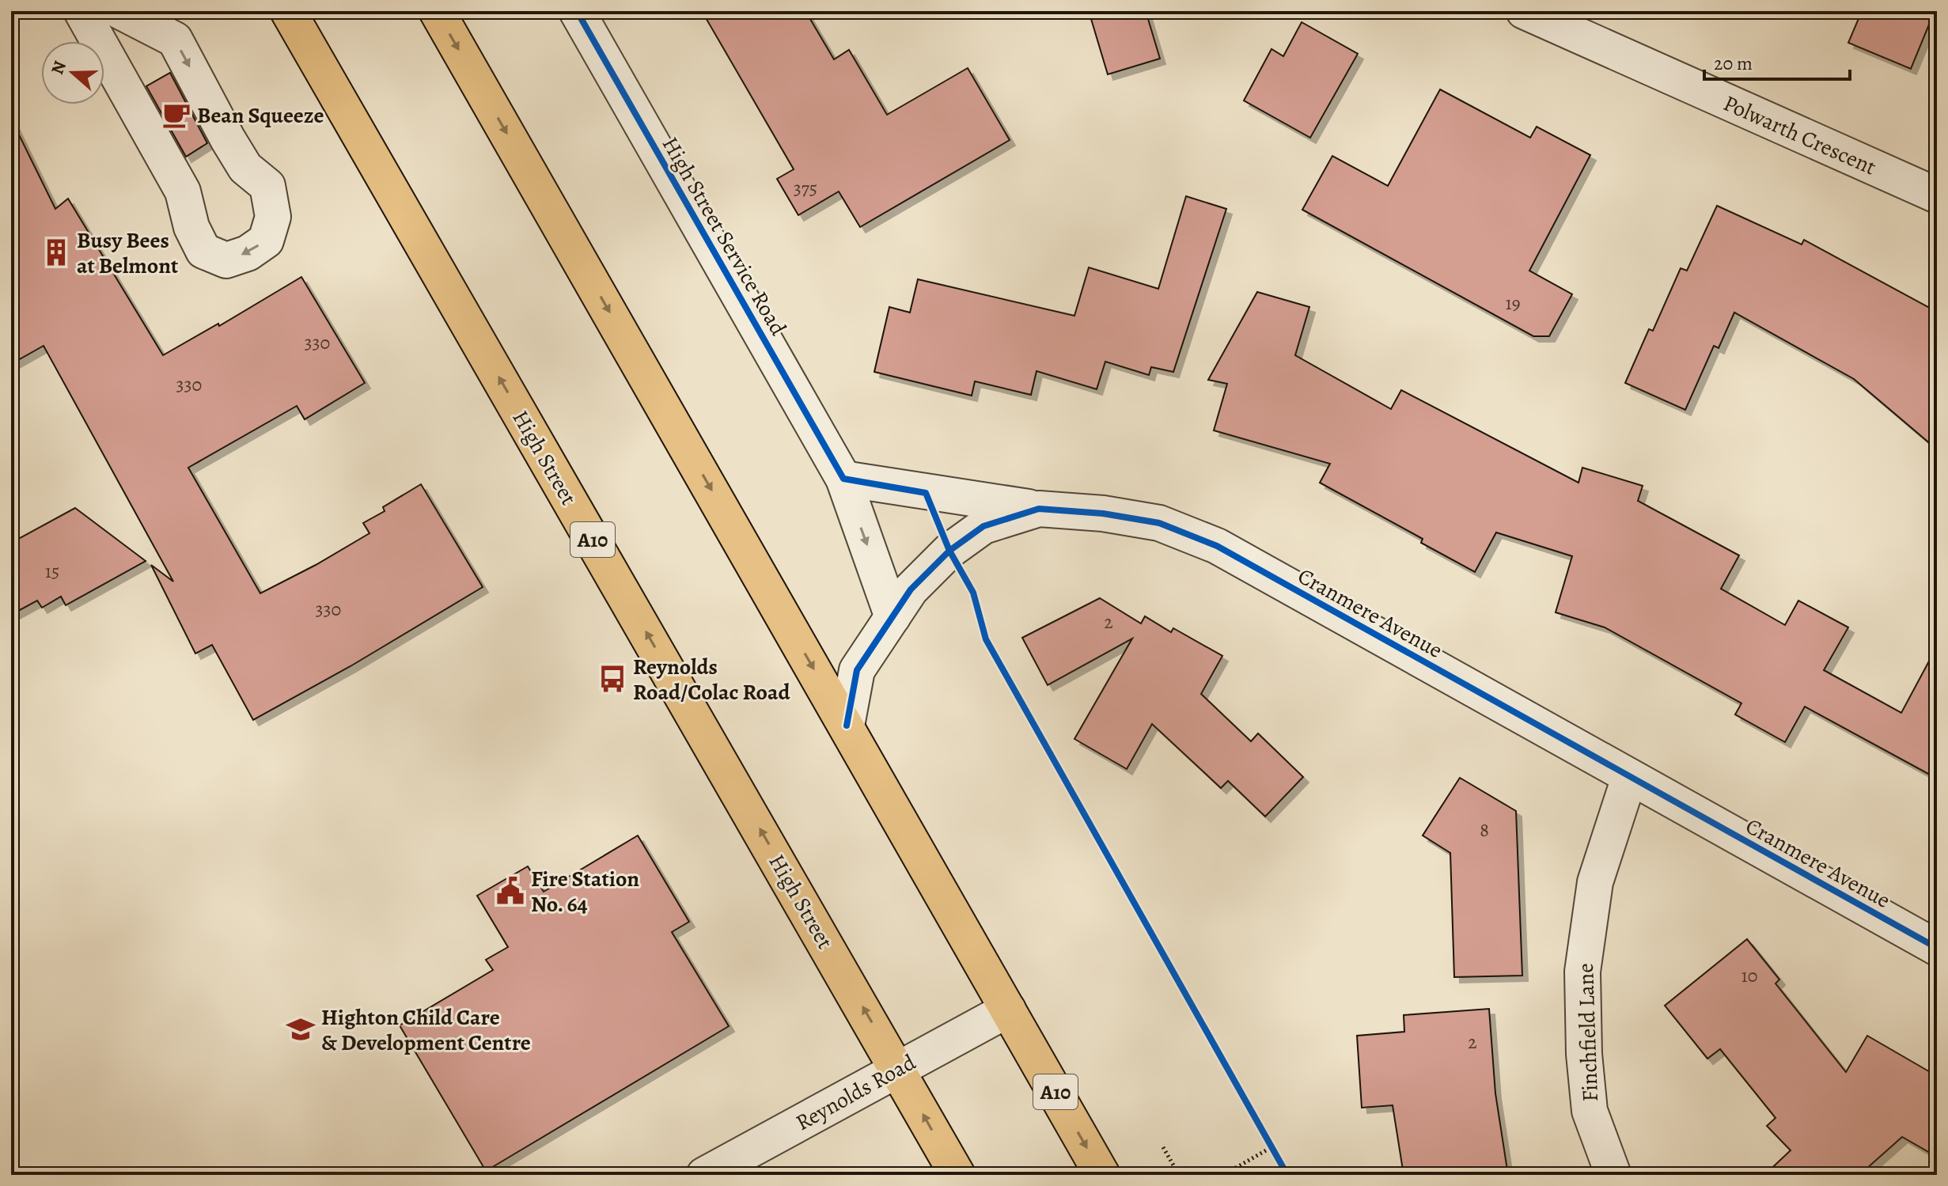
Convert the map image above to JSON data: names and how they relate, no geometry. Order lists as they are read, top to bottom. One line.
{"streets":{"highway":["High Street","A10"],"street":["Polwarth Crescent","High Street Service Road","Cranmere Avenue","Finchfield Lane","Reynolds Road"]},"crossings":[["High Street Service Road","Cranmere Avenue"],["High Street","A10"],["High Street","Reynolds Road"],["A10","Cranmere Avenue"],["A10","Reynolds Road"],["Cranmere Avenue","Finchfield Lane"]],"places":{"cafe":["Bean Squeeze"],"building":["Busy Bees at Belmont"],"bus stop":["Reynolds Road/Colac Road"],"public building":["Fire Station No. 64"],"school or university":["Highton Child Care & Development Centre"]},"house_numbers":["375","19","330","330","15","330","2","8","10","2"],"scale_bar":"20 m","north":"left"}
